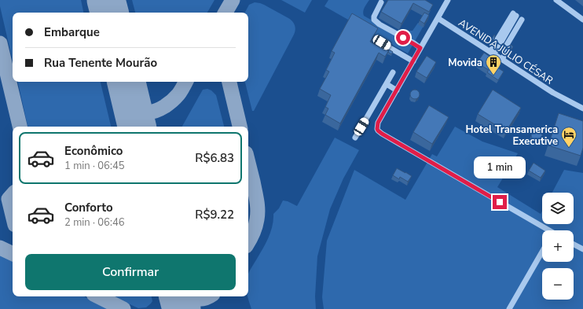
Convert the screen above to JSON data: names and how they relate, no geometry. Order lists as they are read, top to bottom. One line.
{"streets":{"street":["AVENIDA JÚLIO CÉSAR"]},"places":{"building":["Movida"],"hotel":["Hotel Transamerica Executive"]},"page":{"banner":["Embarque","Rua Tenente Mourão"],"list":[{"name":"Econômico","note":"1 min · 06:45","value":"R$6.83"},{"name":"Conforto","note":"2 min · 06:46","value":"R$9.22"}],"bubble":"1 min","map_buttons":["+","−"],"buttons":"Confirmar"}}
